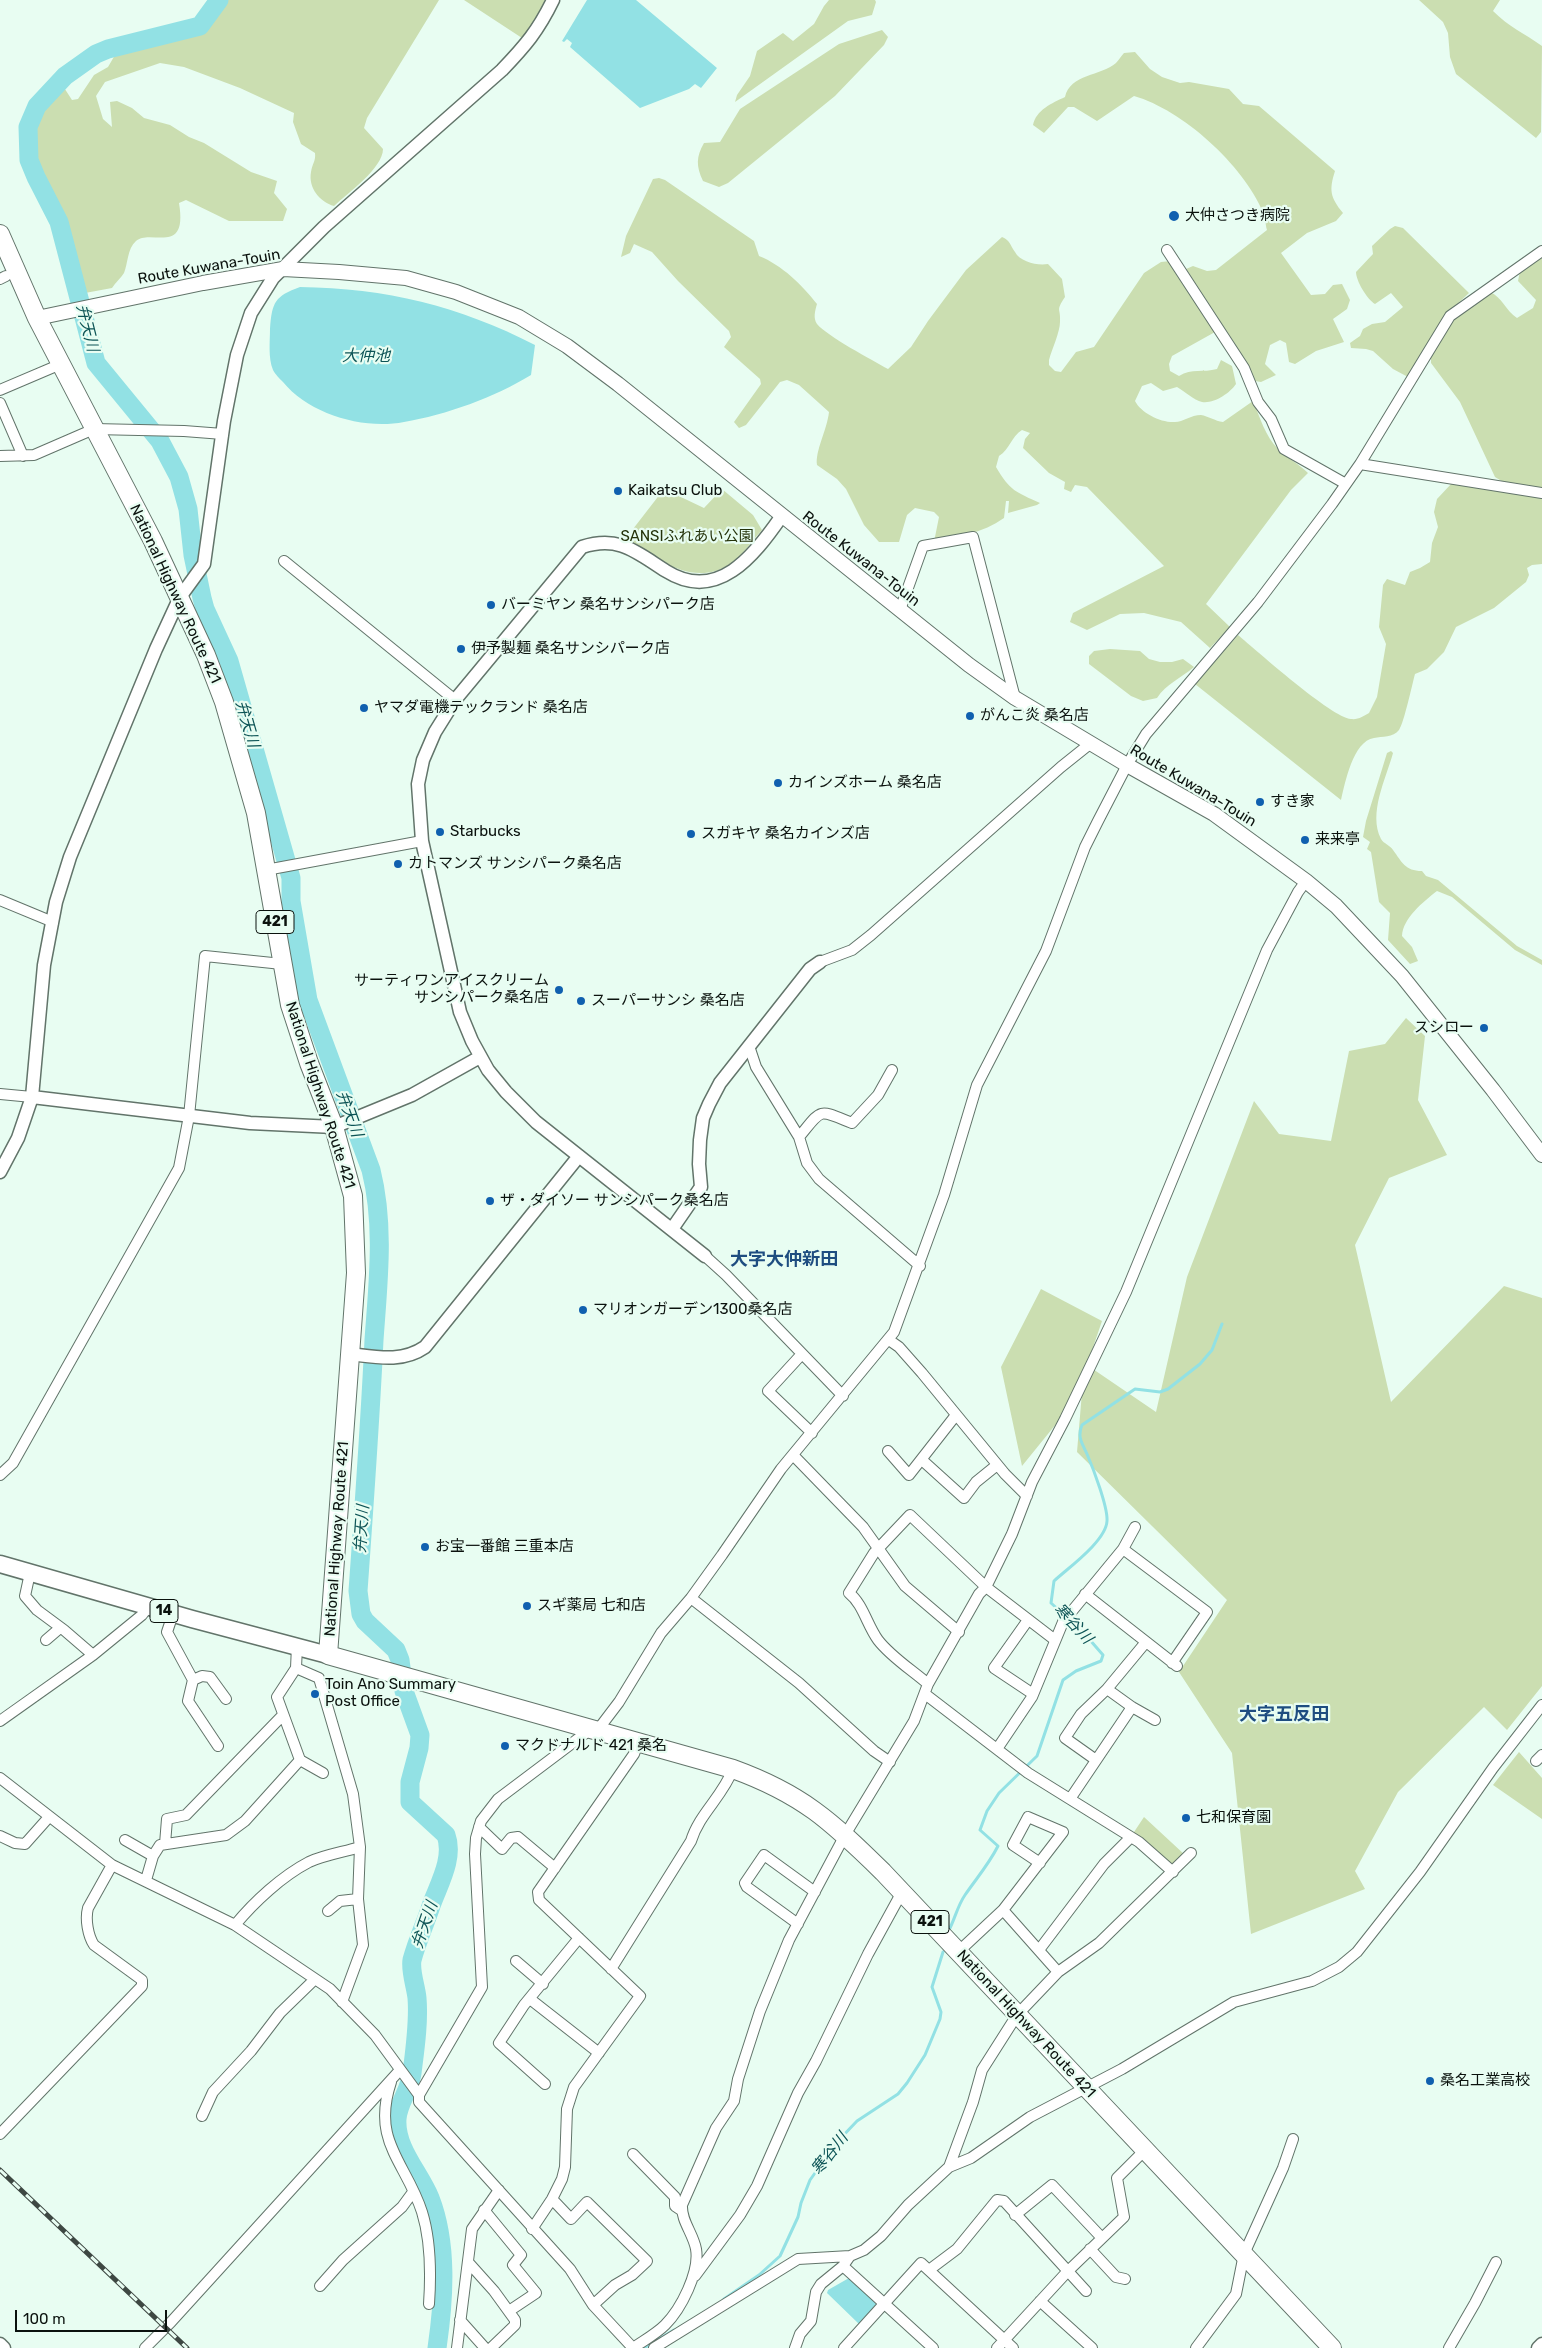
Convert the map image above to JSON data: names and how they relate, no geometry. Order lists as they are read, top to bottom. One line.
{"streets":{"highway":["National Highway Route 421","421"],"main road":["Route Kuwana-Touin","14"]},"crossings":[["Route Kuwana-Touin","National Highway Route 421"],["National Highway Route 421","14"]],"districts":["大字大仲新田","大字五反田"],"water":["弁天川","大仲池","寒谷川"],"parks":["SANSIふれあい公園"],"places":["大仲さつき病院","Kaikatsu Club","バーミヤン 桑名サンシパーク店","伊予製麺 桑名サンシパーク店","ヤマダ電機テックランド 桑名店","がんこ炎 桑名店","カインズホーム 桑名店","すき家","Starbucks","スガキヤ 桑名カインズ店","来来亭","カトマンズ サンシパーク桑名店","サーティワンアイスクリーム サンシパーク桑名店","スーパーサンシ 桑名店","スシロー","ザ・ダイソー サンシパーク桑名店","マリオンガーデン1300桑名店","お宝一番館 三重本店","スギ薬局 七和店","Toin Ano Summary Post Office","マクドナルド 421 桑名","七和保育園","桑名工業高校"],"scale_bar":"100 m"}
